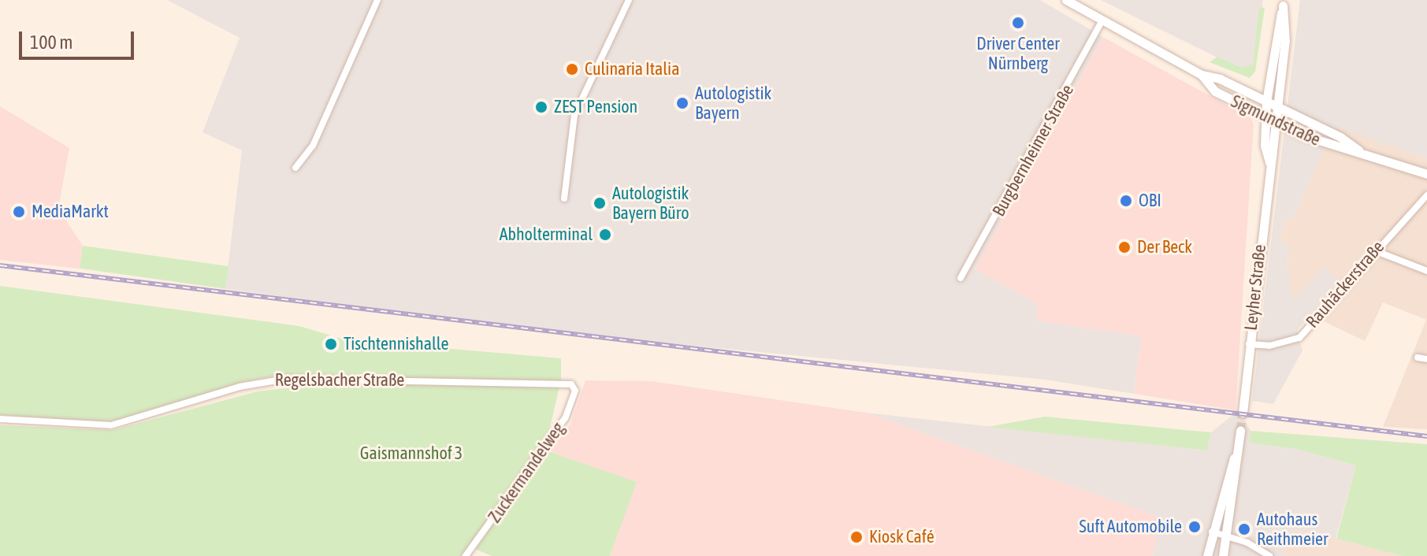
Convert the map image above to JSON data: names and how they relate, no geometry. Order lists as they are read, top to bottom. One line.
{"streets":{"main road":["Sigmundstraße","Leyher Straße"],"street":["Burgbernheimer Straße","Rauhäckerstraße","Regelsbacher Straße","Zuckermandelweg"]},"crossings":[["Sigmundstraße","Burgbernheimer Straße"],["Sigmundstraße","Leyher Straße"],["Rauhäckerstraße","Leyher Straße"],["Regelsbacher Straße","Zuckermandelweg"]],"parks":["Gaismannshof 3"],"places":["Driver Center Nürnberg","Culinaria Italia","Autologistik Bayern","ZEST Pension","OBI","Autologistik Bayern Büro","MediaMarkt","Abholterminal","Der Beck","Tischtennishalle","Suft Automobile","Autohaus Reithmeier","Kiosk Café"],"scale_bar":"100 m"}
